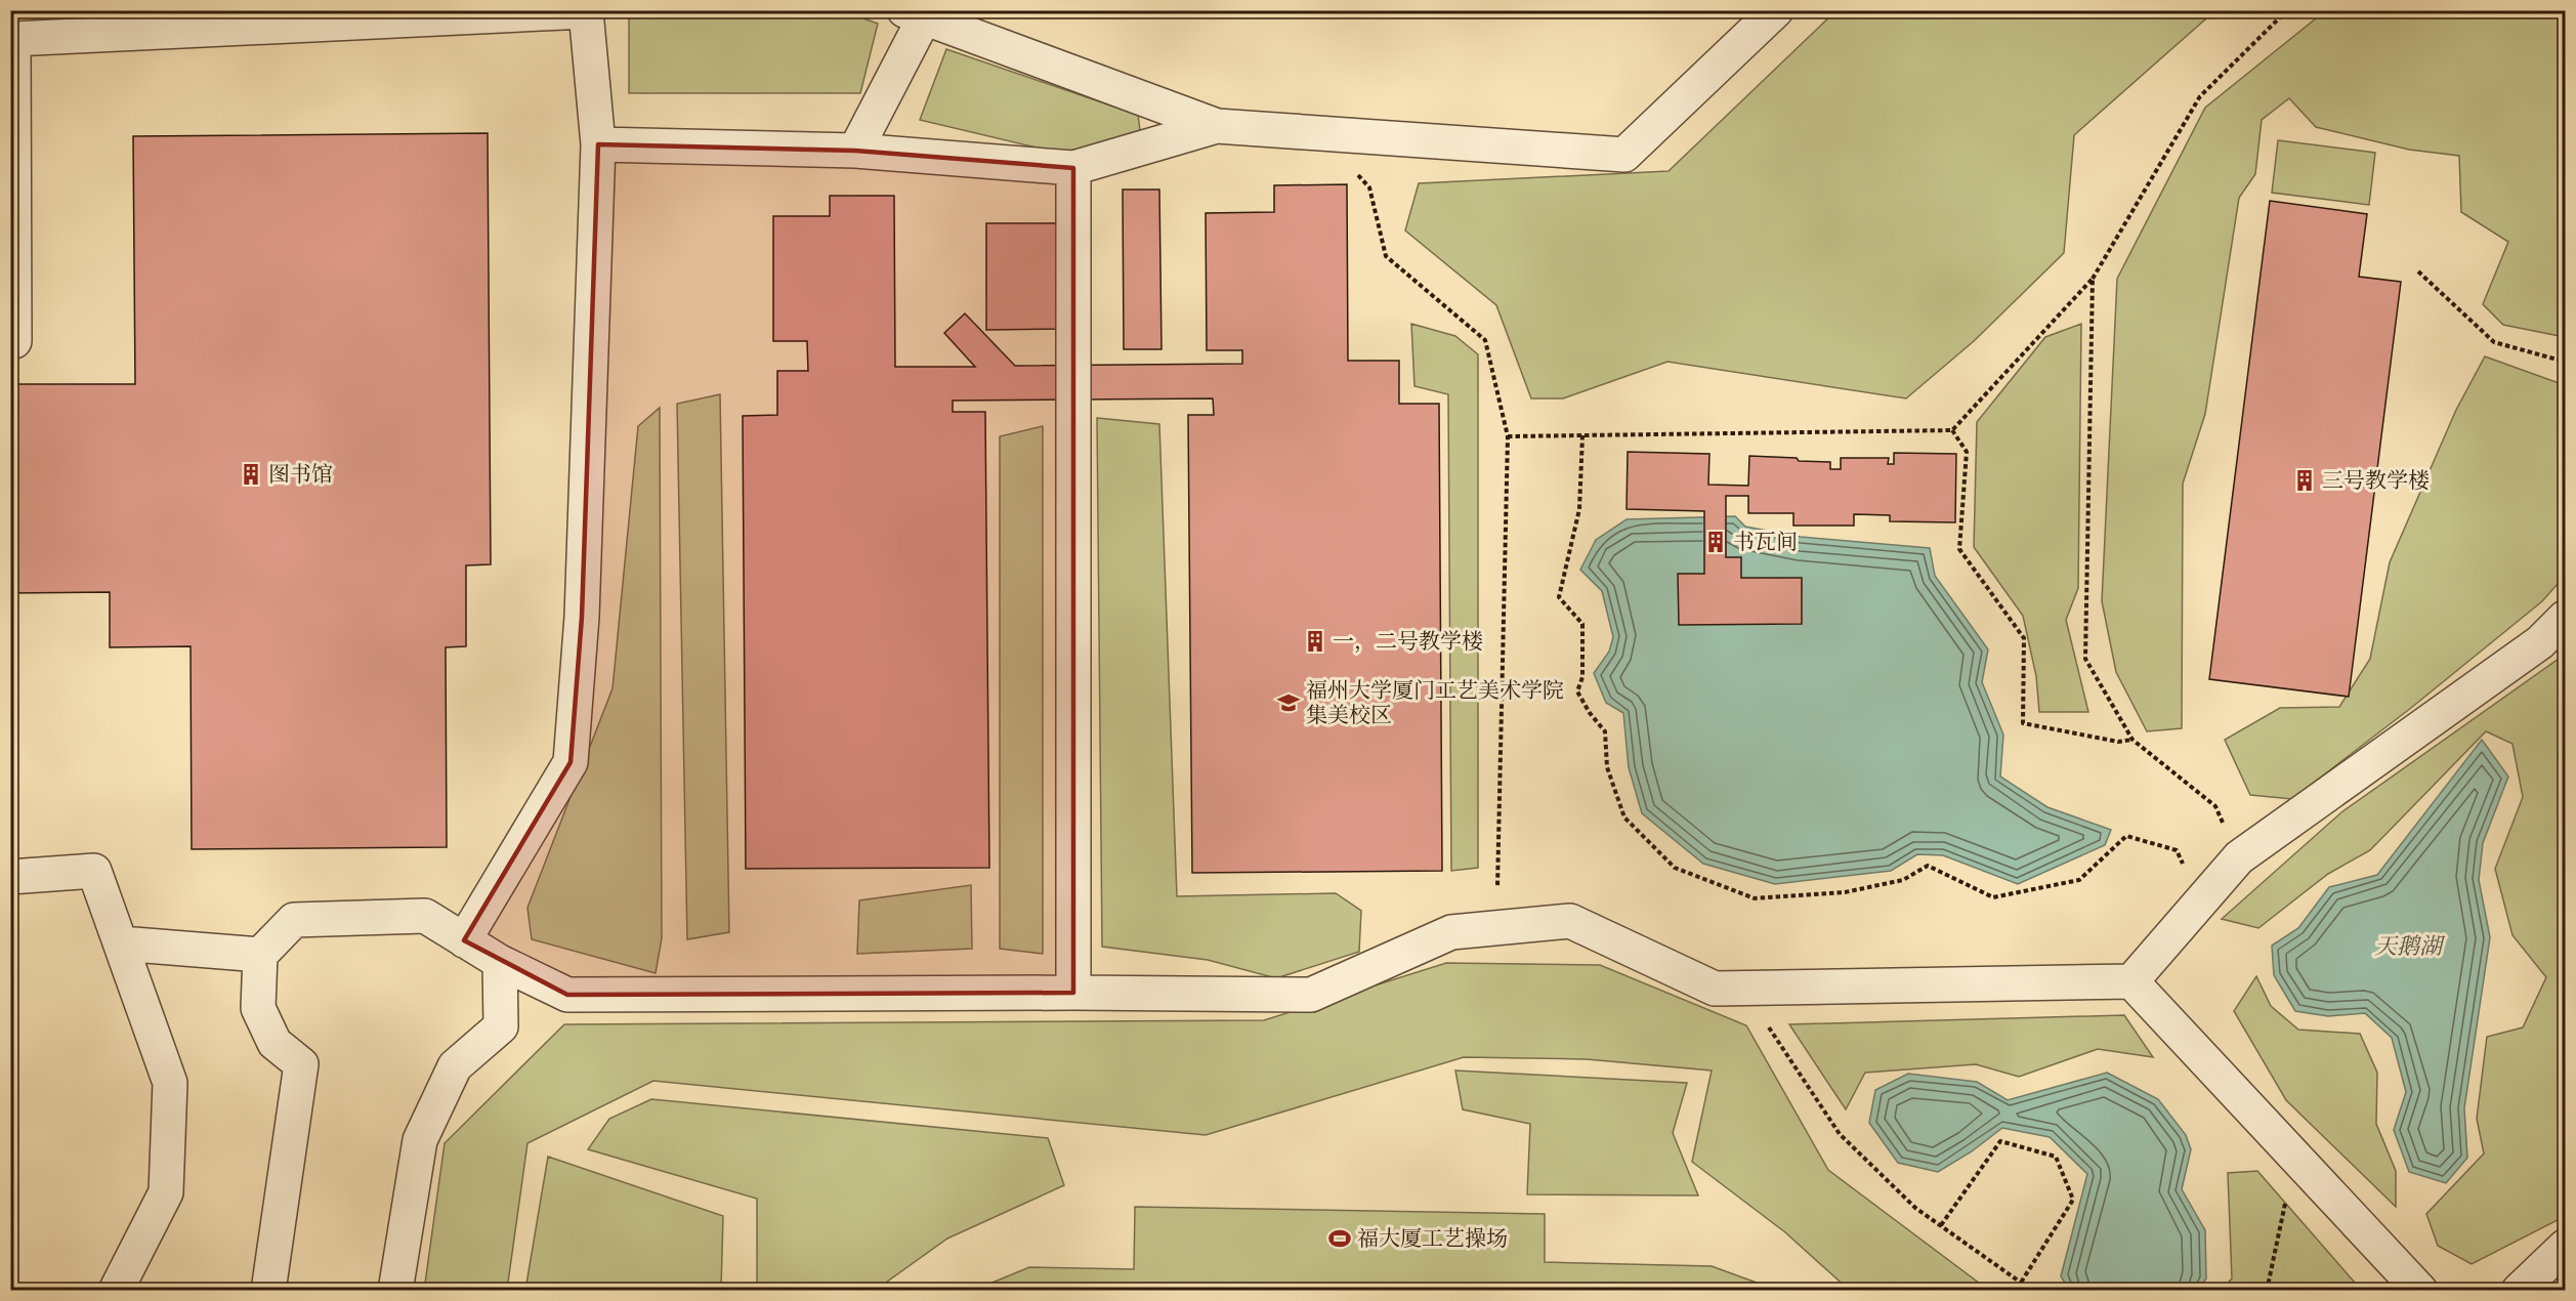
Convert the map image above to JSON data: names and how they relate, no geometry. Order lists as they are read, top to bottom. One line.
{"water":["天鹅湖"],"places":{"building":["图书馆","三号教学楼","书瓦间","一，二号教学楼"],"school or university":["福州大学厦门工艺美术学院 集美校区"],"sports":["福大厦工艺操场"]}}
